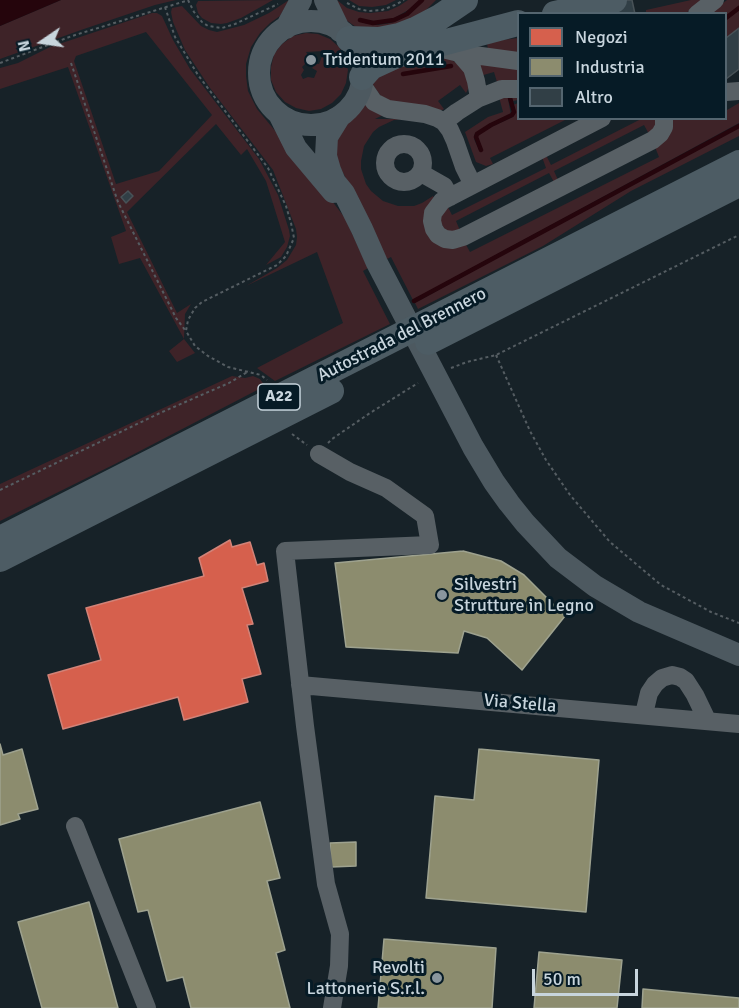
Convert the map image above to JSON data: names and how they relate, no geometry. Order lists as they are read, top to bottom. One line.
{"streets":{"highway":["Autostrada del Brennero","A22"],"street":["Via Stella"]},"places":["Tridentum 2011","Silvestri Strutture in Legno","Revolti Lattonerie S.r.l."],"legend":["Negozi","Industria","Altro"],"scale_bar":"50 m","north":"left"}
